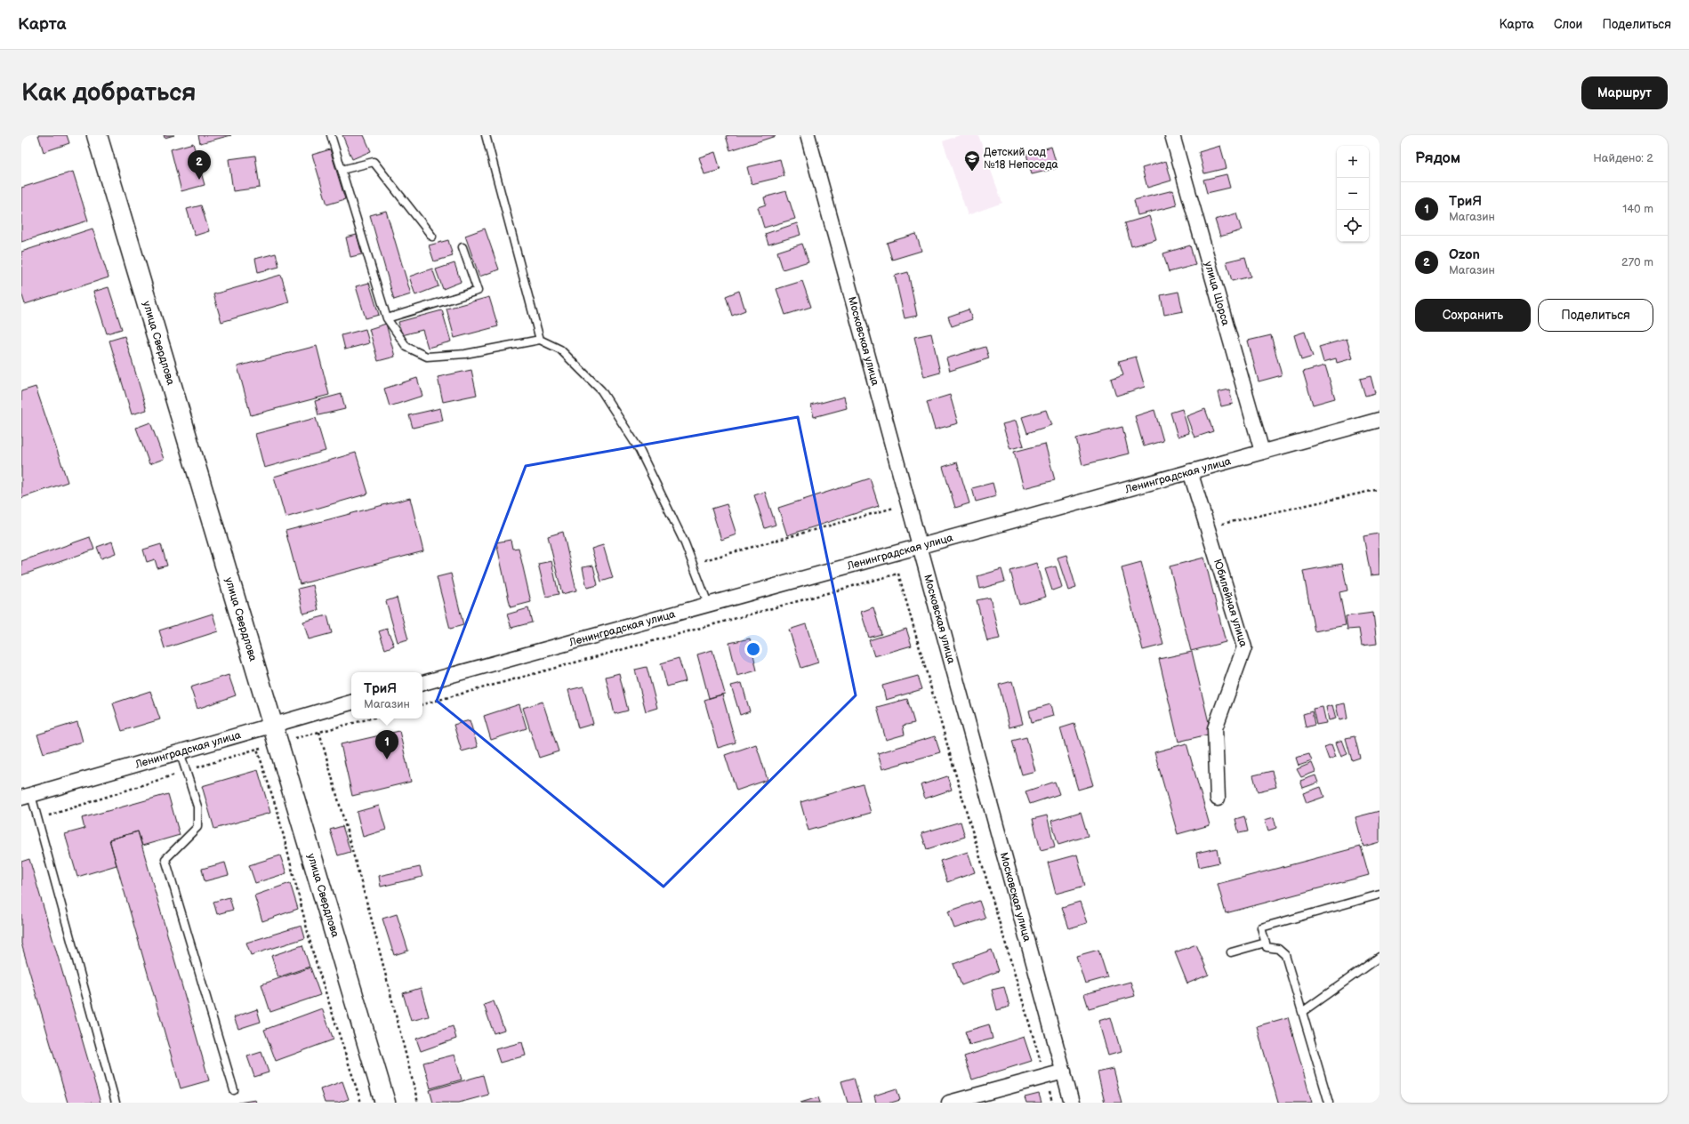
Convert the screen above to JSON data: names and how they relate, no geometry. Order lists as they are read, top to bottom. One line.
{"streets":{"street":["улица Щорса","Московская улица","улица Свердлова","Ленинградская улица","Юбилейная улица"]},"crossings":[["улица Щорса","Ленинградская улица"],["Московская улица","Ленинградская улица"],["улица Свердлова","Ленинградская улица"],["Ленинградская улица","Юбилейная улица"]],"places":{"school or university":["Детский сад №18 Непоседа"]},"page":{"header":"Карта","nav":["Карта","Слои","Поделиться"],"buttons":["Маршрут",["Сохранить","Поделиться"]],"title":"Как добраться","heading":["Рядом","Найдено: 2"],"map_buttons":["+","−"],"pins":["2","1"],"list":[{"mark":"1","name":"ТриЯ","note":"Магазин","value":"140 m"},{"mark":"2","name":"Ozon","note":"Магазин","value":"270 m"}],"popup":["ТриЯ","Магазин"]}}
